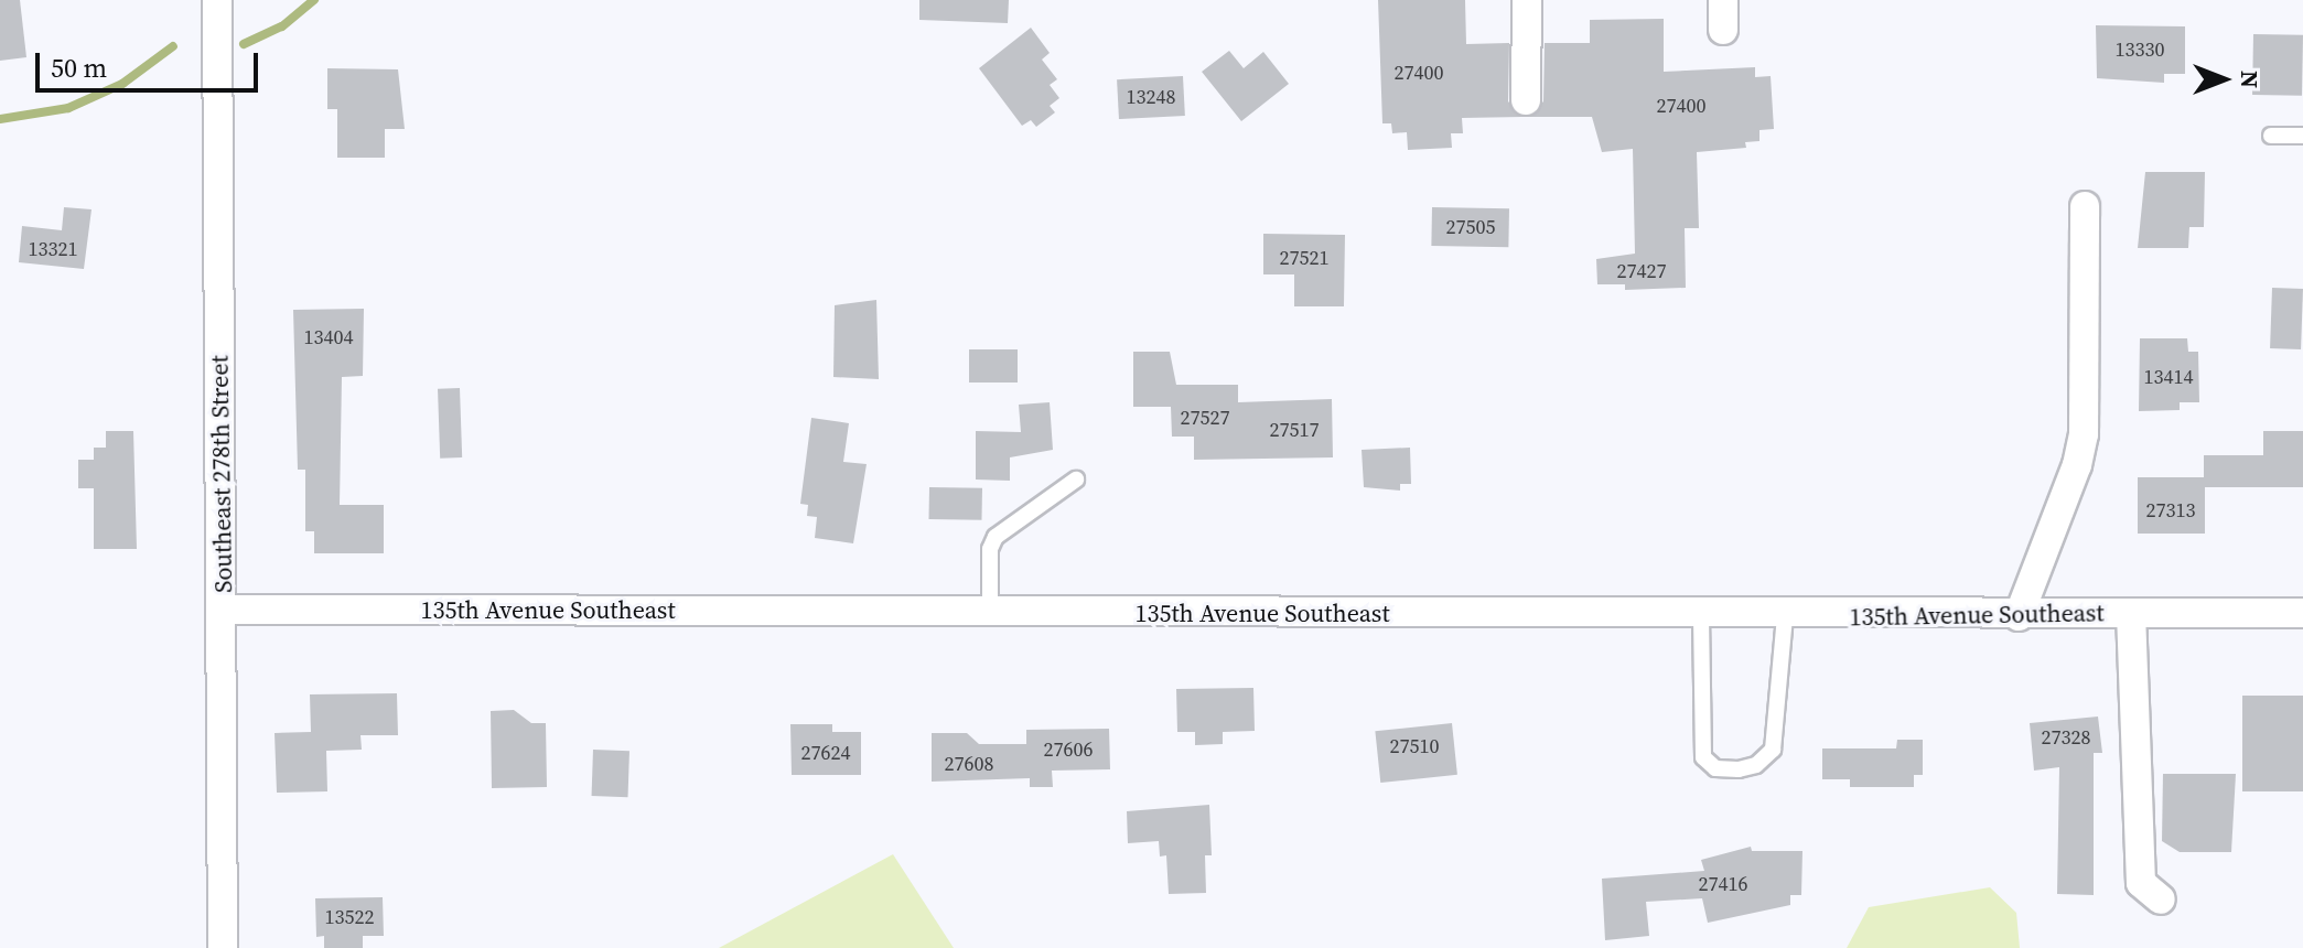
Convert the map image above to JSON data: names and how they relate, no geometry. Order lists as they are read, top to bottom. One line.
{"streets":{"street":["Southeast 278th Street","135th Avenue Southeast"]},"crossings":[["Southeast 278th Street","135th Avenue Southeast"]],"house_numbers":["13330","27400","13248","27400","27505","13321","27521","27427","13404","13414","27527","27517","27313","27328","27510","27606","27624","27608","27416","13522"],"scale_bar":"50 m","north":"right"}
